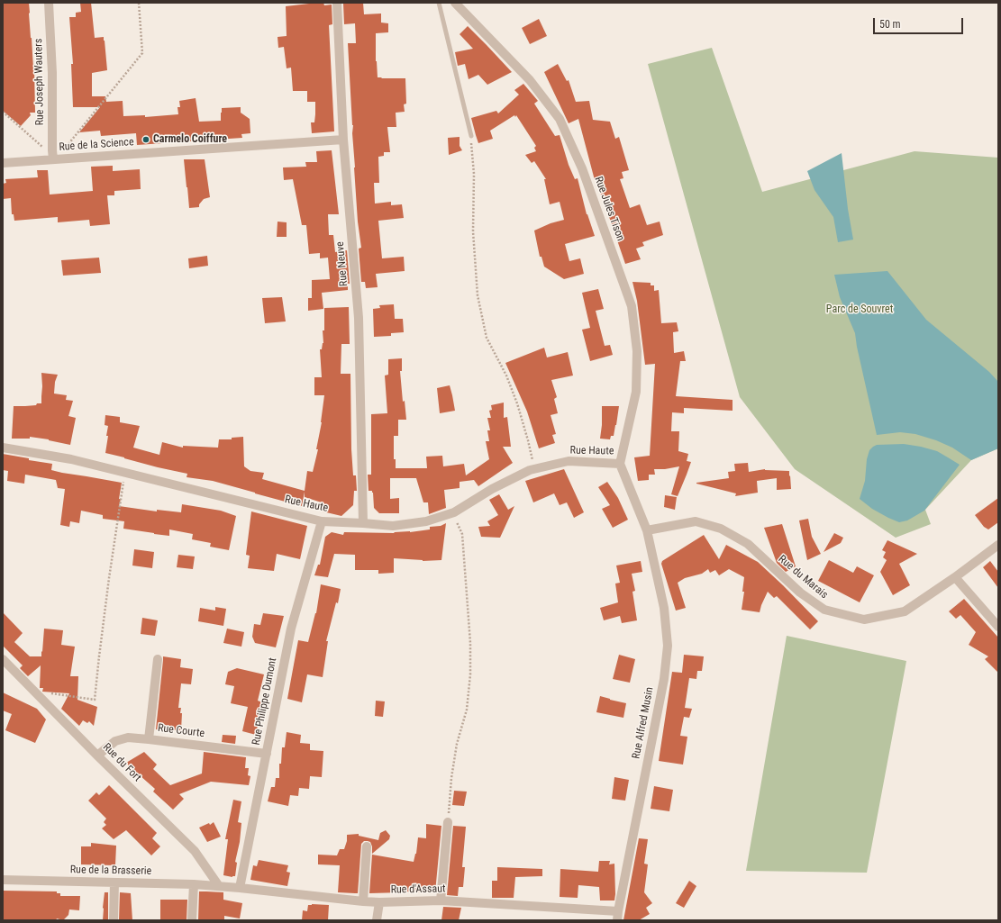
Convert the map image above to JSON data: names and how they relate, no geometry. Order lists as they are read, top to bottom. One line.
{"streets":{"street":["Rue Joseph Wauters","Rue de la Science","Rue Jules Tison","Rue Neuve","Rue Haute","Rue du Marais","Rue Philippe Dumont","Rue Alfred Musin","Rue Courte","Rue du Fort","Rue de la Brasserie","Rue d'Assaut"]},"crossings":[["Rue Joseph Wauters","Rue de la Science"],["Rue de la Science","Rue Neuve"],["Rue Jules Tison","Rue Haute"],["Rue Jules Tison","Rue Alfred Musin"],["Rue Neuve","Rue Haute"],["Rue Haute","Rue Philippe Dumont"],["Rue Haute","Rue Alfred Musin"],["Rue du Marais","Rue Alfred Musin"],["Rue Philippe Dumont","Rue Courte"],["Rue Philippe Dumont","Rue d'Assaut"],["Rue Alfred Musin","Rue d'Assaut"],["Rue Courte","Rue du Fort"],["Rue du Fort","Rue de la Brasserie"],["Rue du Fort","Rue d'Assaut"],["Rue de la Brasserie","Rue d'Assaut"]],"parks":["Parc de Souvret"],"places":["Carmelo Coiffure"],"scale_bar":"50 m"}
